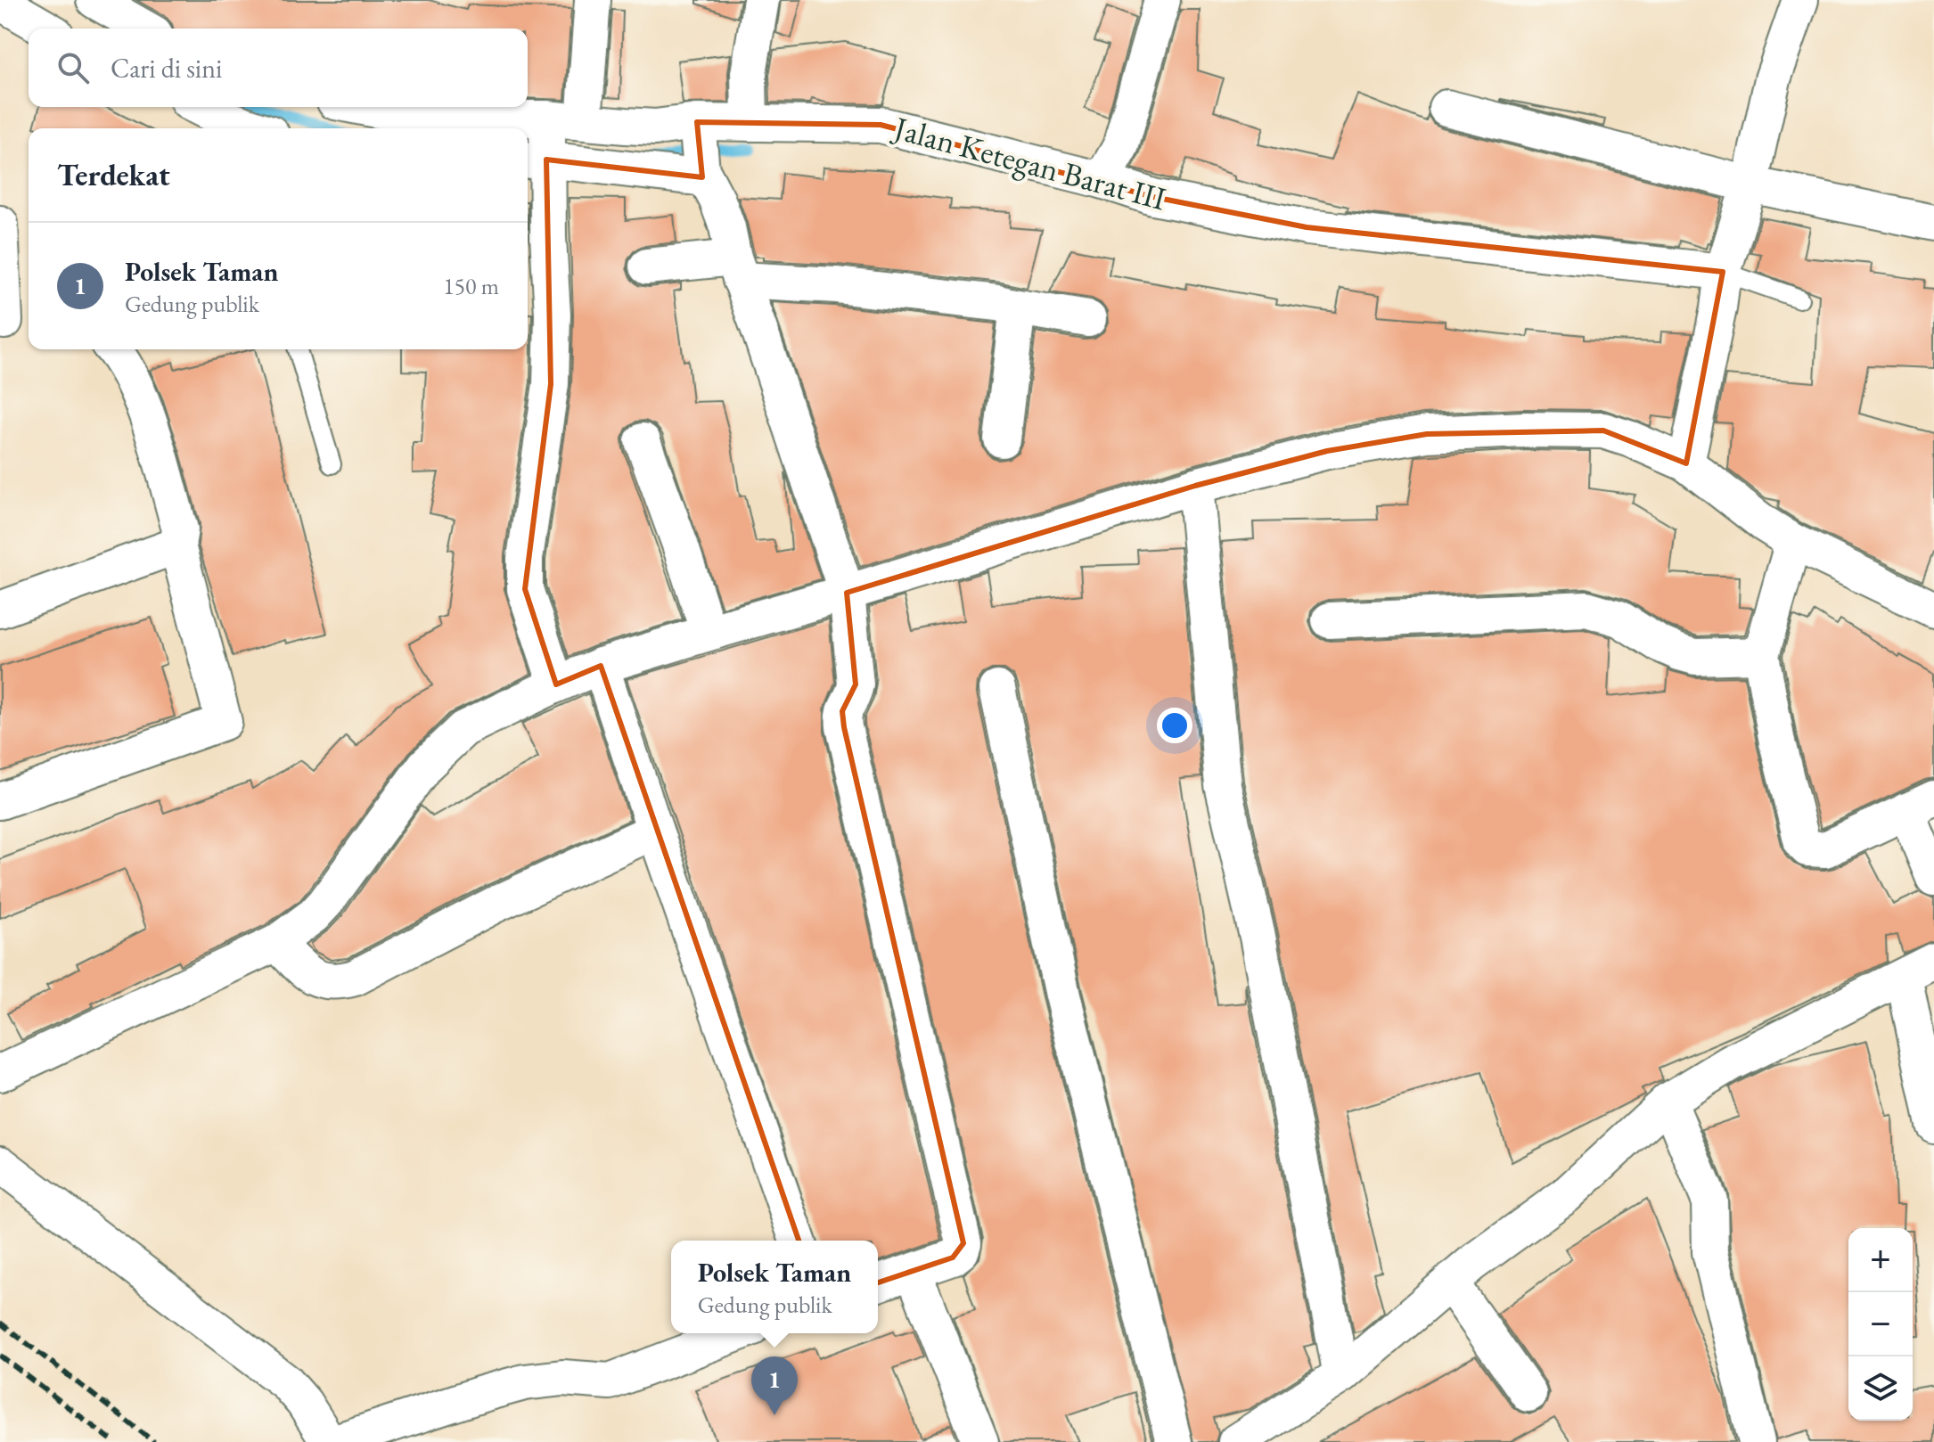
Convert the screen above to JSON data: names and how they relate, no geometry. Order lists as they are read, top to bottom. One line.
{"streets":{"street":["Jalan Ketegan Barat III"]},"page":{"search":"Cari di sini","heading":"Terdekat","list":[{"mark":"1","name":"Polsek Taman","note":"Gedung publik","value":"150 m"}],"map_buttons":["+","−"],"popup":["Polsek Taman","Gedung publik"],"pins":"1"}}
